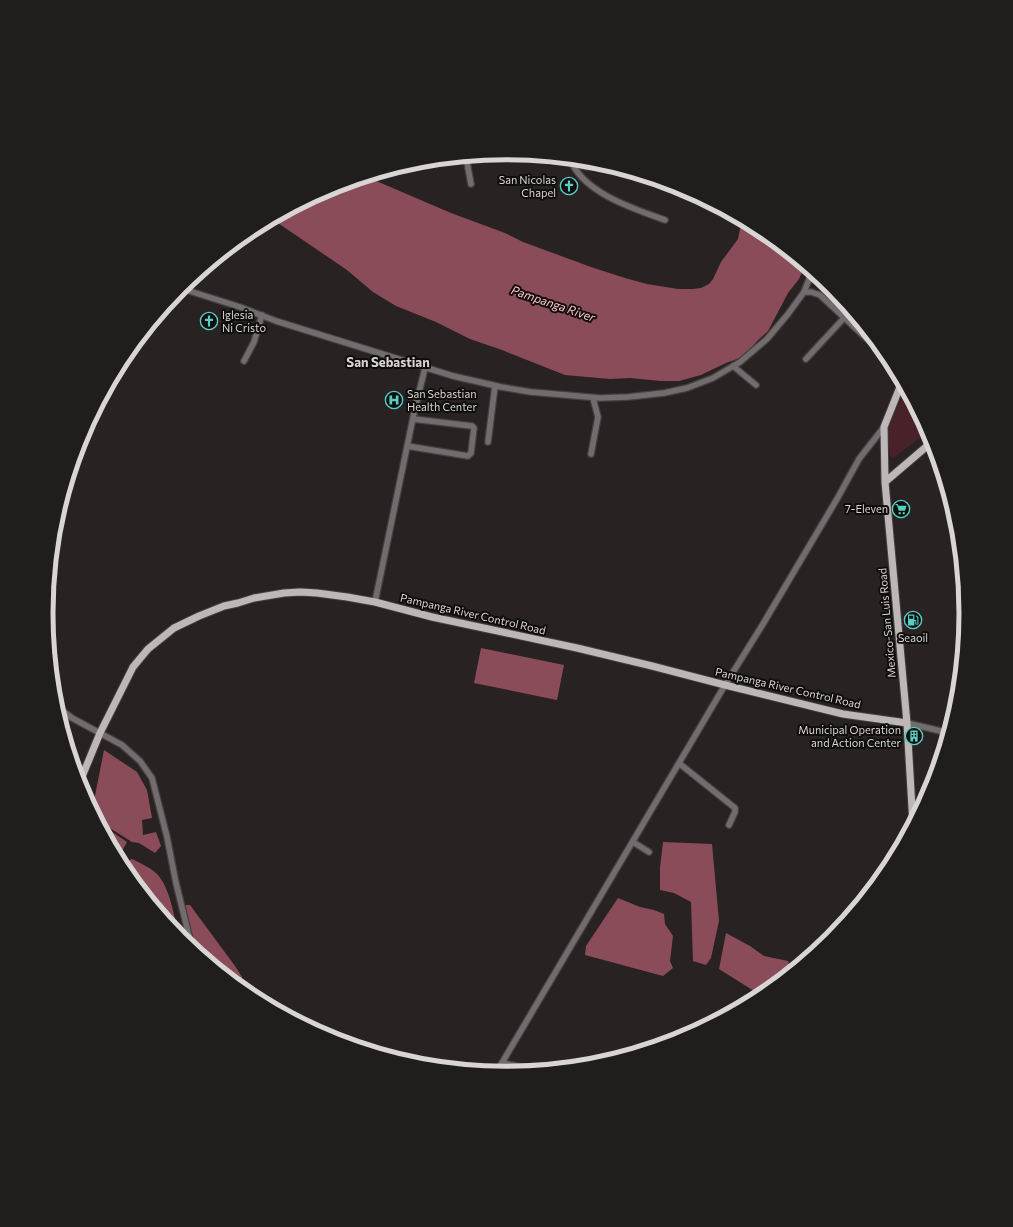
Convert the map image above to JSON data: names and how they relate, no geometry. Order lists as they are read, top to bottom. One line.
{"streets":{"main road":["Pampanga River Control Road","Mexico-San Luis Road"]},"crossings":[["Pampanga River Control Road","Mexico-San Luis Road"]],"districts":["San Sebastian"],"water":["Pampanga River"],"places":{"church":["San Nicolas Chapel","Iglesia Ni Cristo"],"hospital":["San Sebastian Health Center"],"supermarket":["7-Eleven"],"fuel station":["Seaoil"],"building":["Municipal Operation and Action Center"]}}
